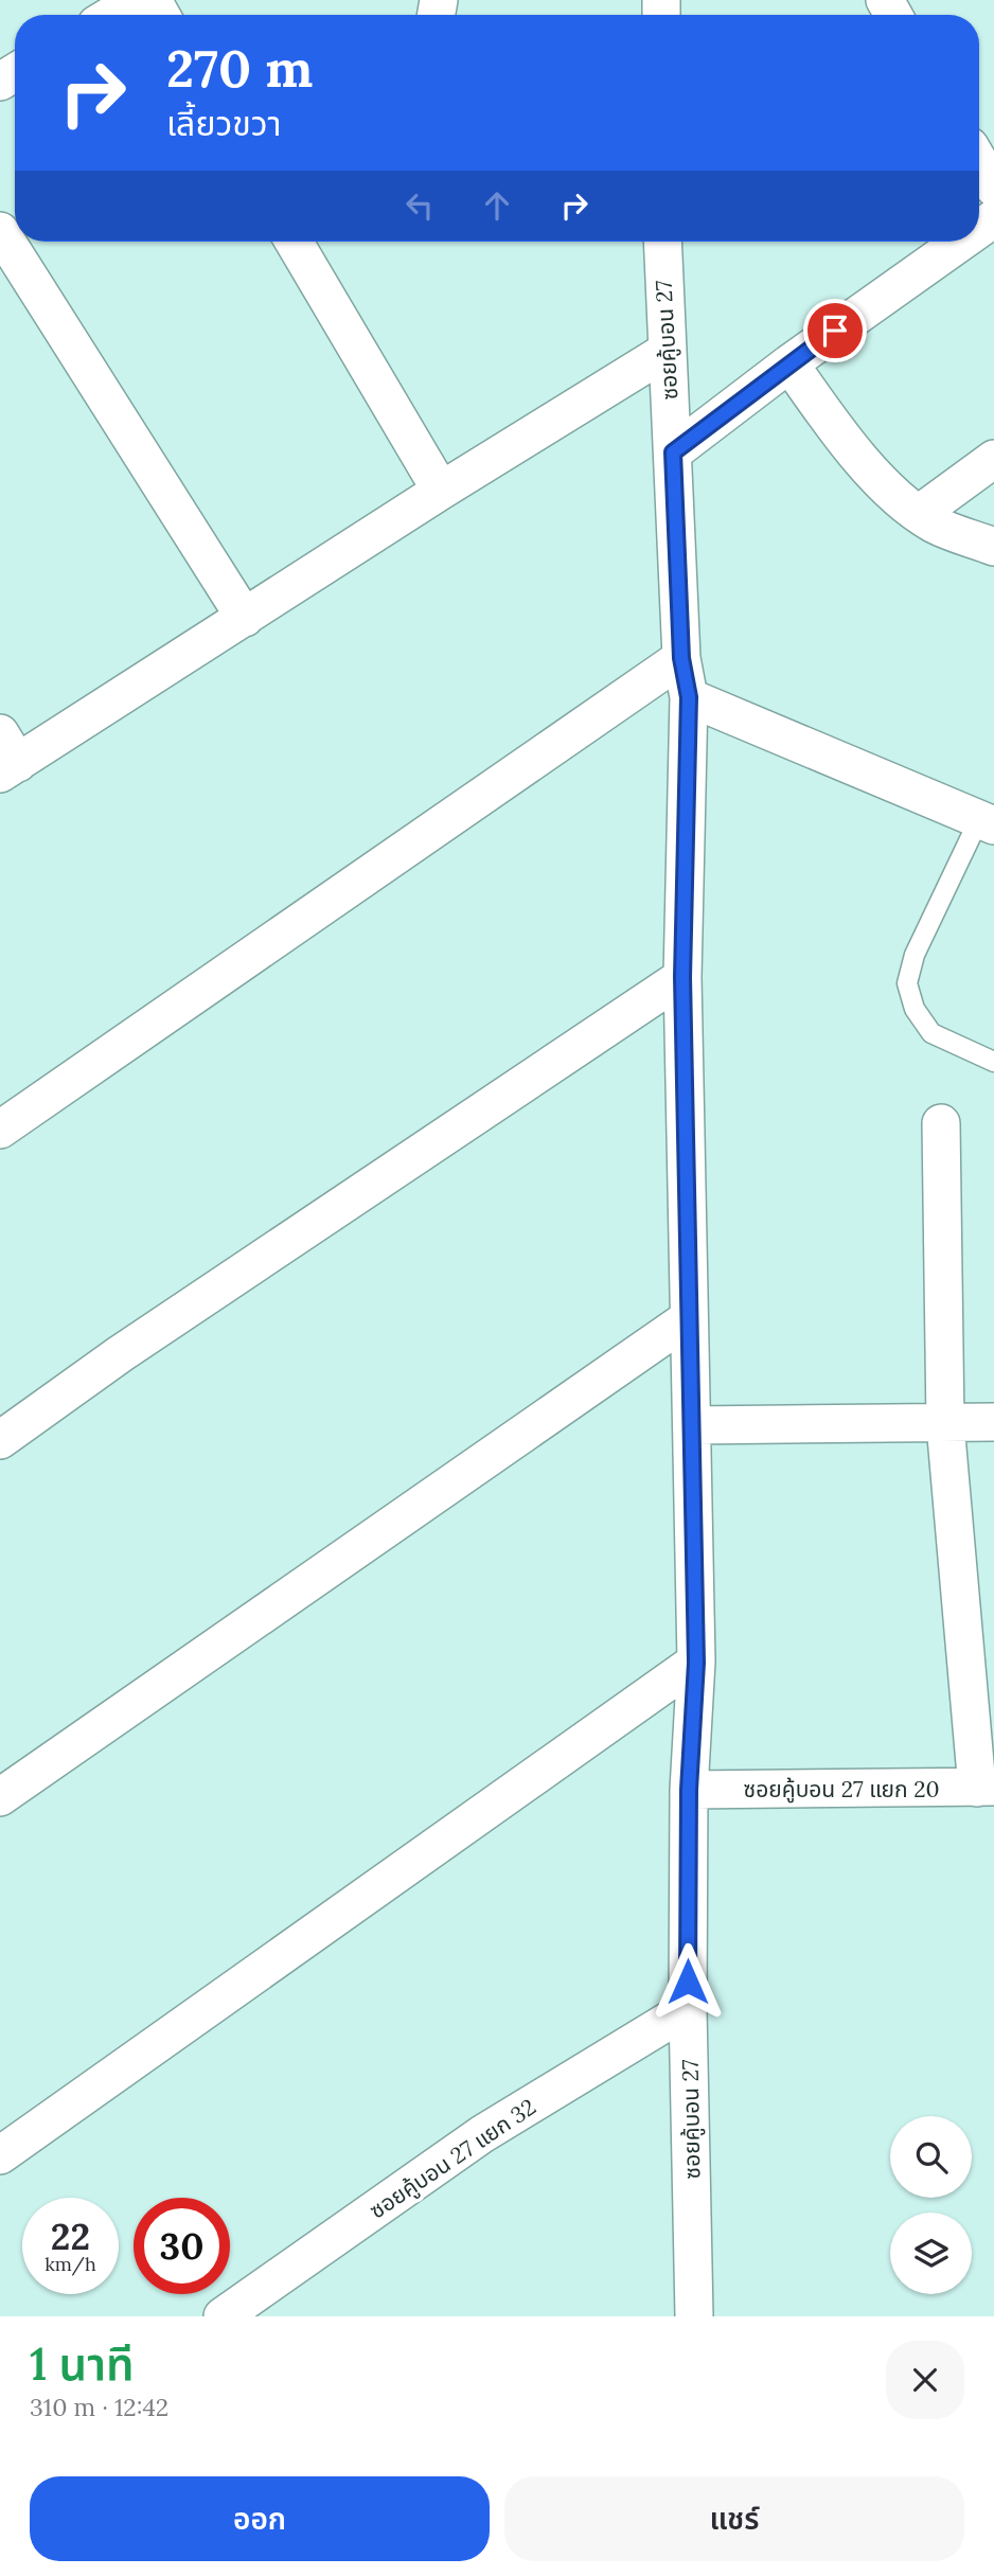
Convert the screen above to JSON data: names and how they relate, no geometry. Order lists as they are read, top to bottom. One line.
{"streets":{"street":["ซอยคู้บอน 27","ซอยคู้บอน 27 แยก 20","ซอยคู้บอน 27 แยก 32"]},"crossings":[["ซอยคู้บอน 27","ซอยคู้บอน 27 แยก 20"],["ซอยคู้บอน 27","ซอยคู้บอน 27 แยก 32"]],"page":{"turn":["270 m","เลี้ยวขวา"],"speed":"22 km/h","limit":"30","heading":["1 นาที","310 m · 12:42"],"buttons":["ออก","แชร์"]}}
